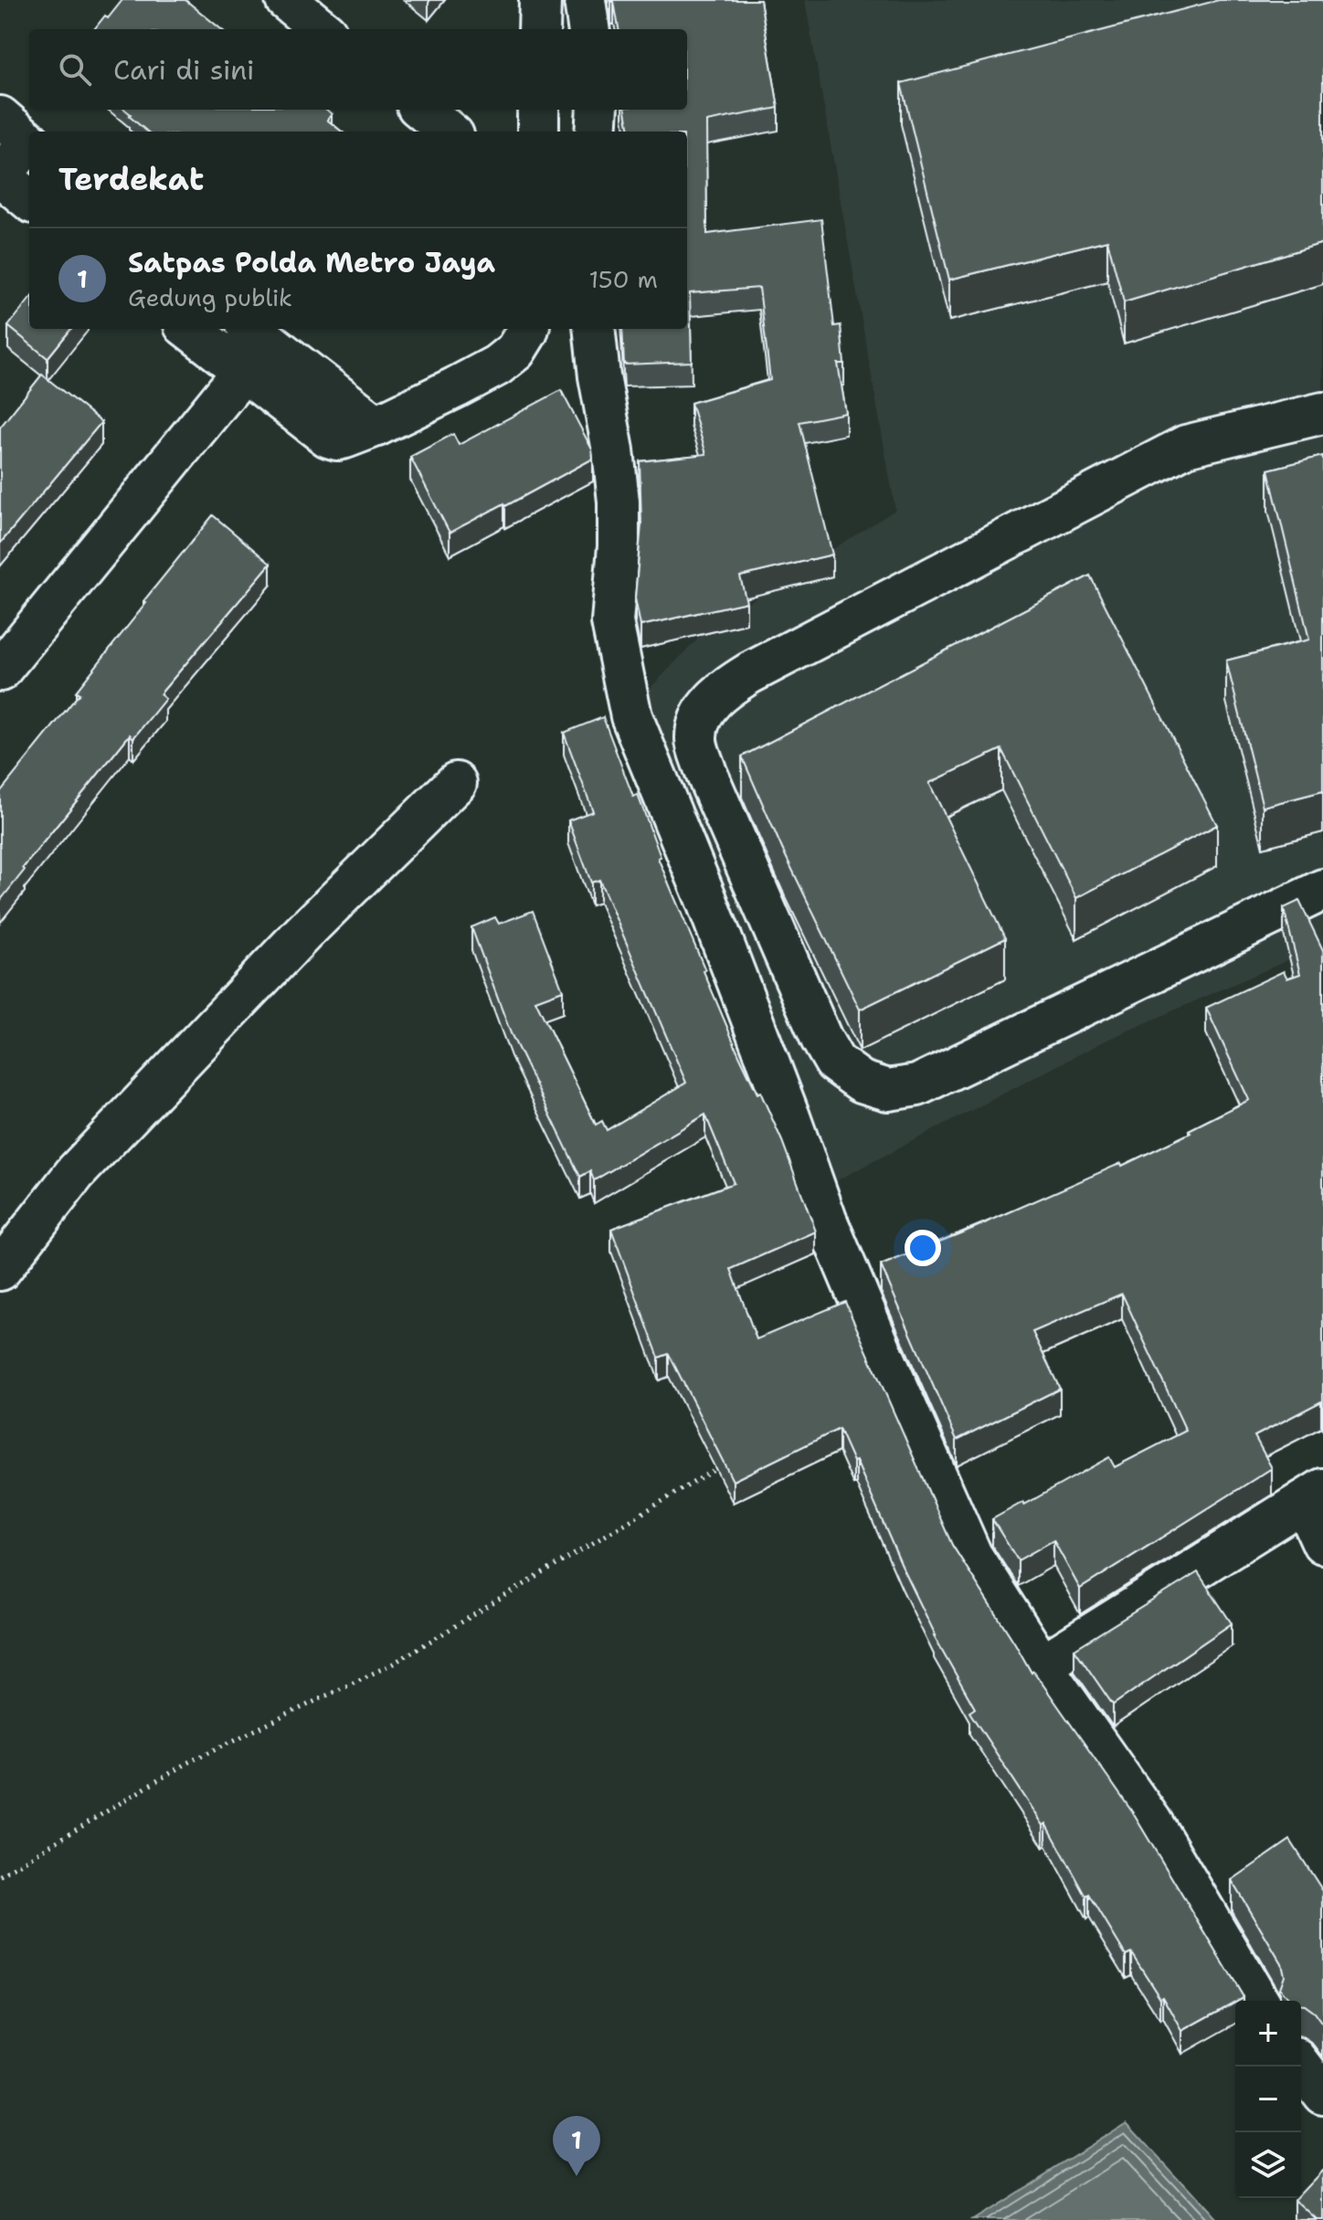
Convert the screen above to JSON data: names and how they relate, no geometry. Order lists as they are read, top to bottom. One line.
{"page":{"search":"Cari di sini","heading":"Terdekat","list":[{"mark":"1","name":"Satpas Polda Metro Jaya","note":"Gedung publik","value":"150 m"}],"map_buttons":["+","−"],"pins":"1"}}
